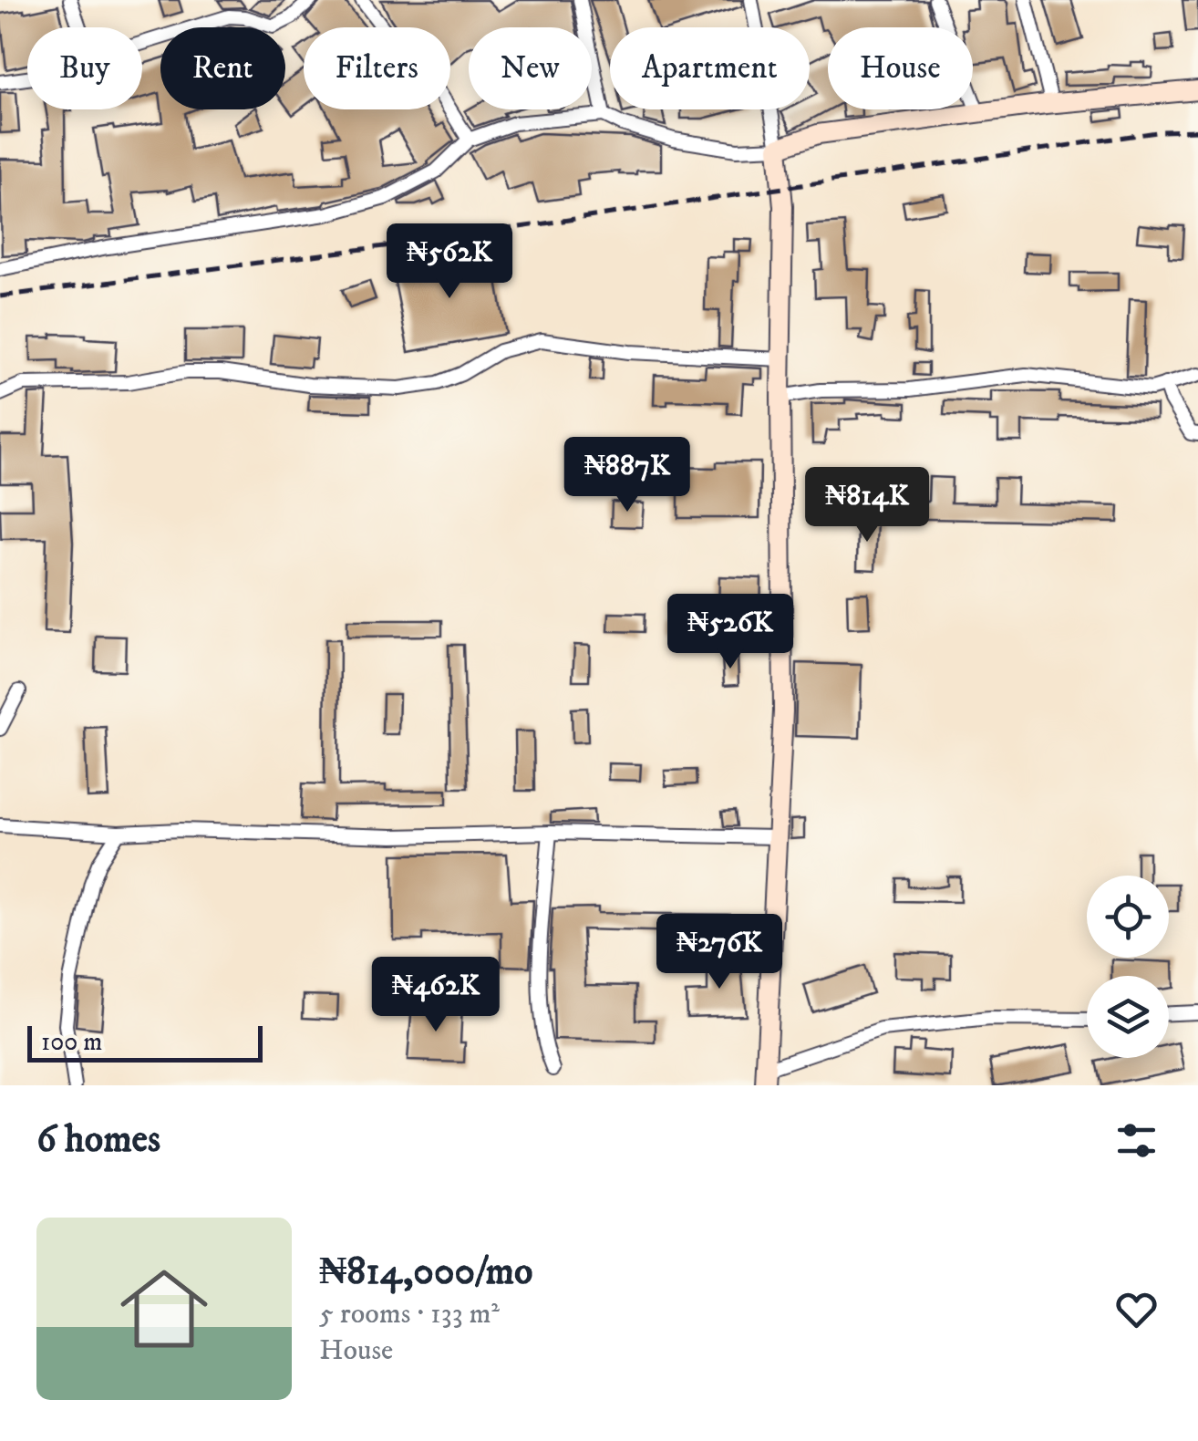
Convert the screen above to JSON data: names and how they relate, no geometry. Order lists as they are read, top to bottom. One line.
{"scale_bar":"100 m","page":{"chip":["Buy","Rent","Filters","New","Apartment","House"],"price":["₦562K","₦887K","₦814K","₦526K","₦276K","₦462K"],"scale":"100 m","heading":"6 homes","list":[{"name":"₦814,000/mo","note":"5 rooms · 133 m² · House"}]}}
